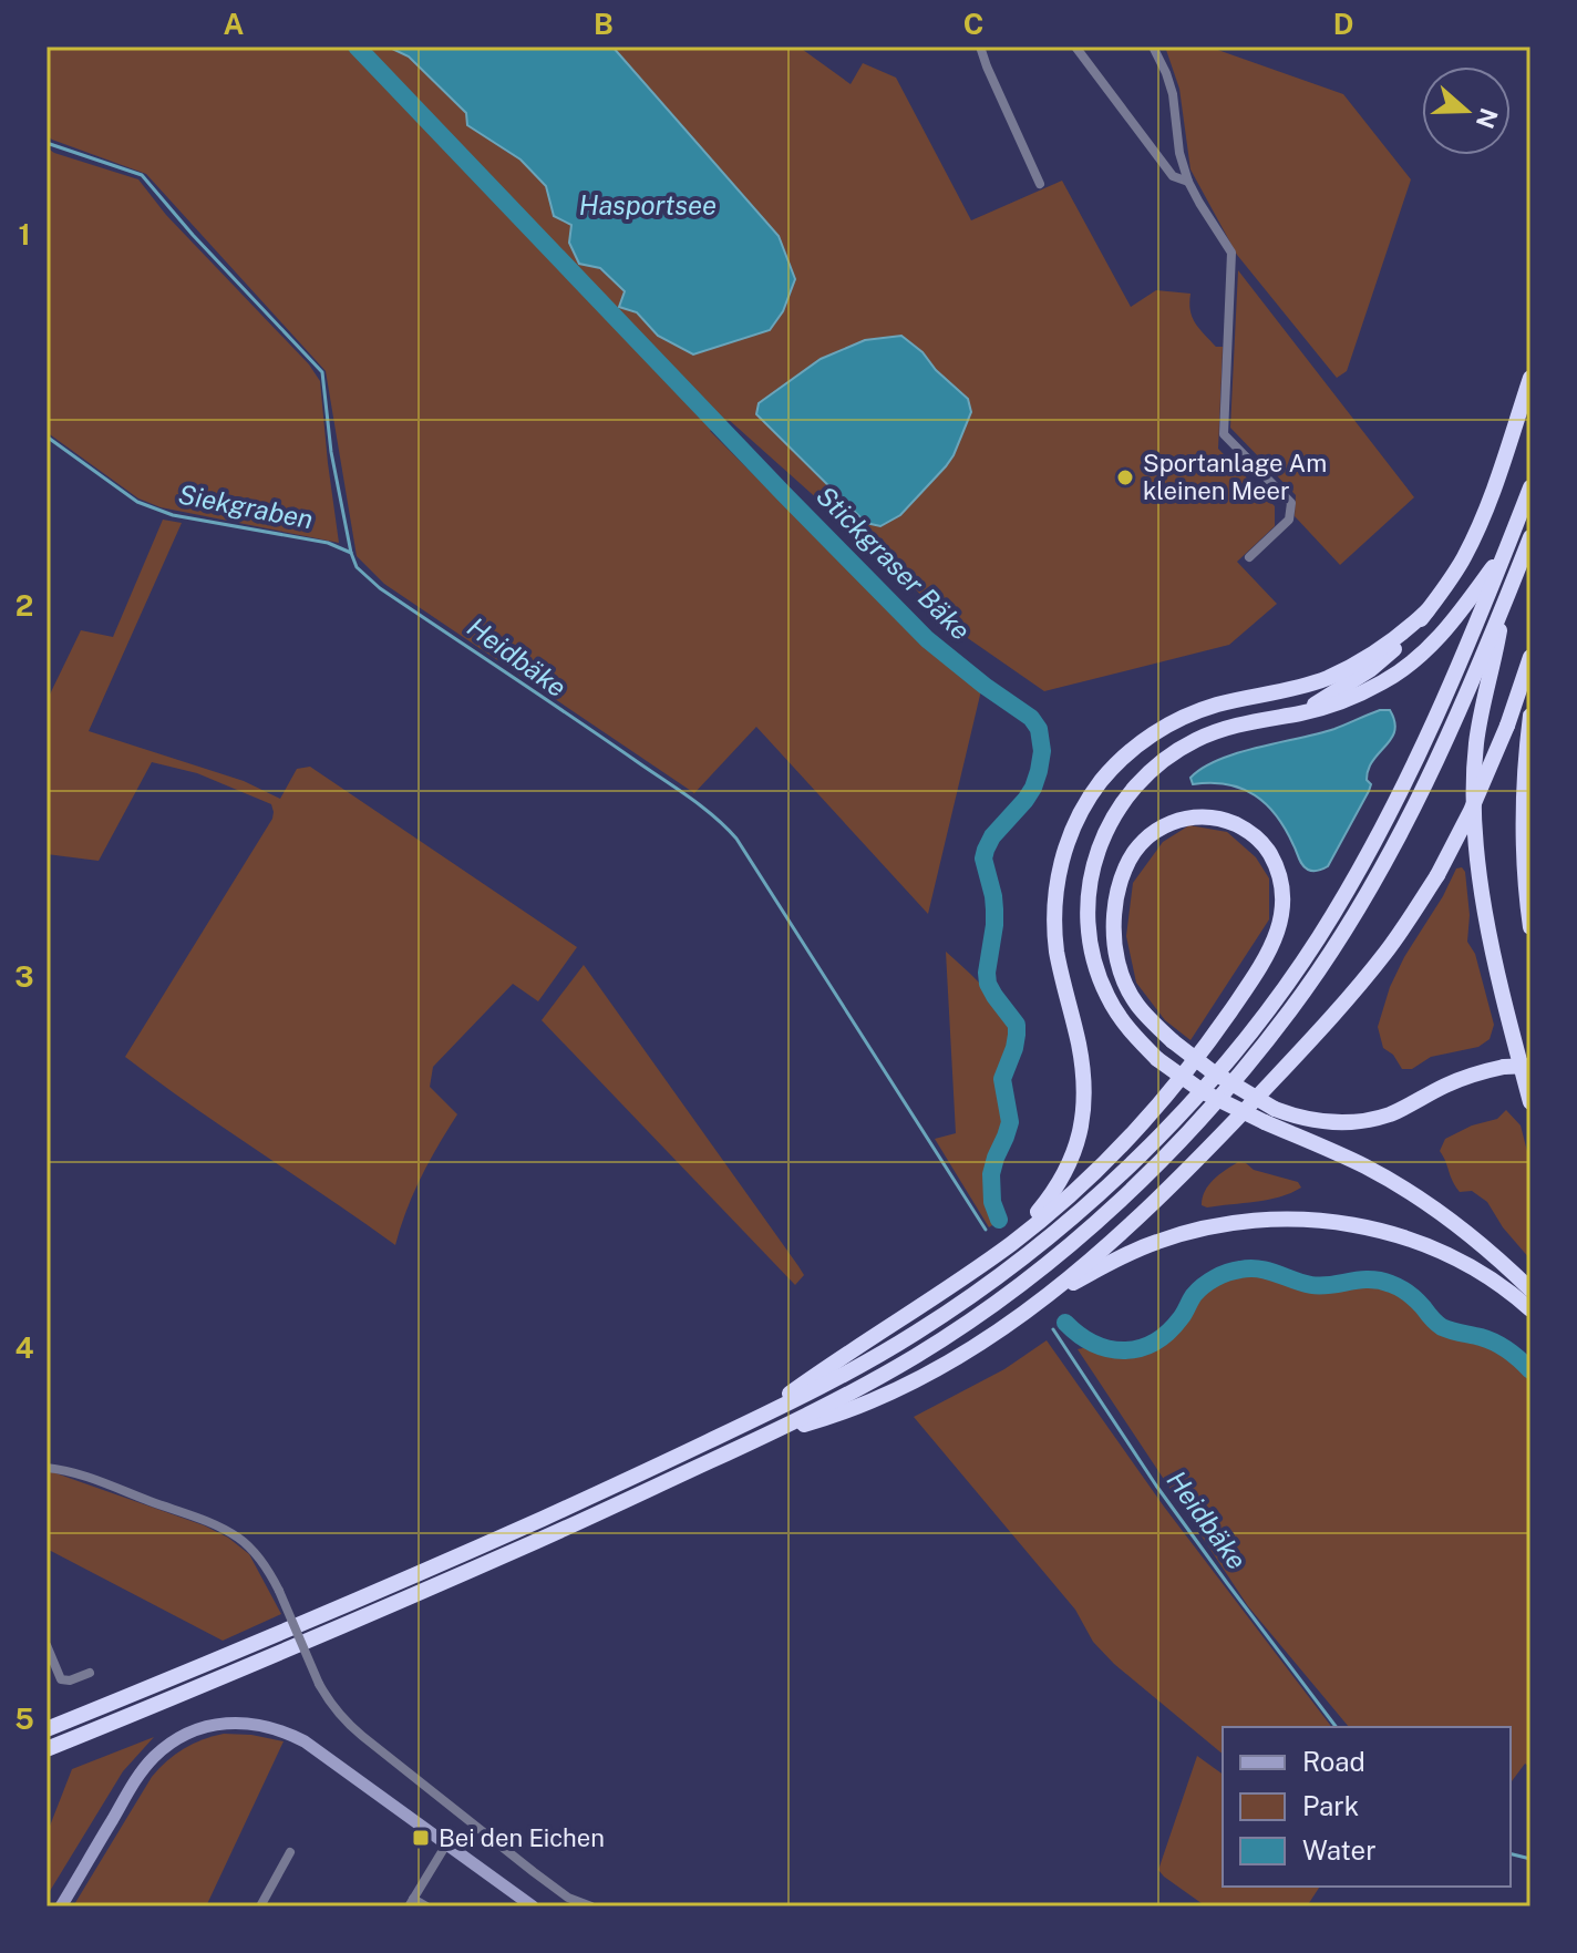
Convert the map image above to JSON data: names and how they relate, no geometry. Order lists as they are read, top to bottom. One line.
{"water":["Hasportsee","Siekgraben","Stickgraser Bäke","Heidbäke"],"places":{"other":["Sportanlage Am kleinen Meer"],"transit":["Bei den Eichen"]},"legend":["Road","Park","Water"],"north":"right","grid":{"columns":["A","B","C","D"],"rows":["1","2","3","4","5"]}}
